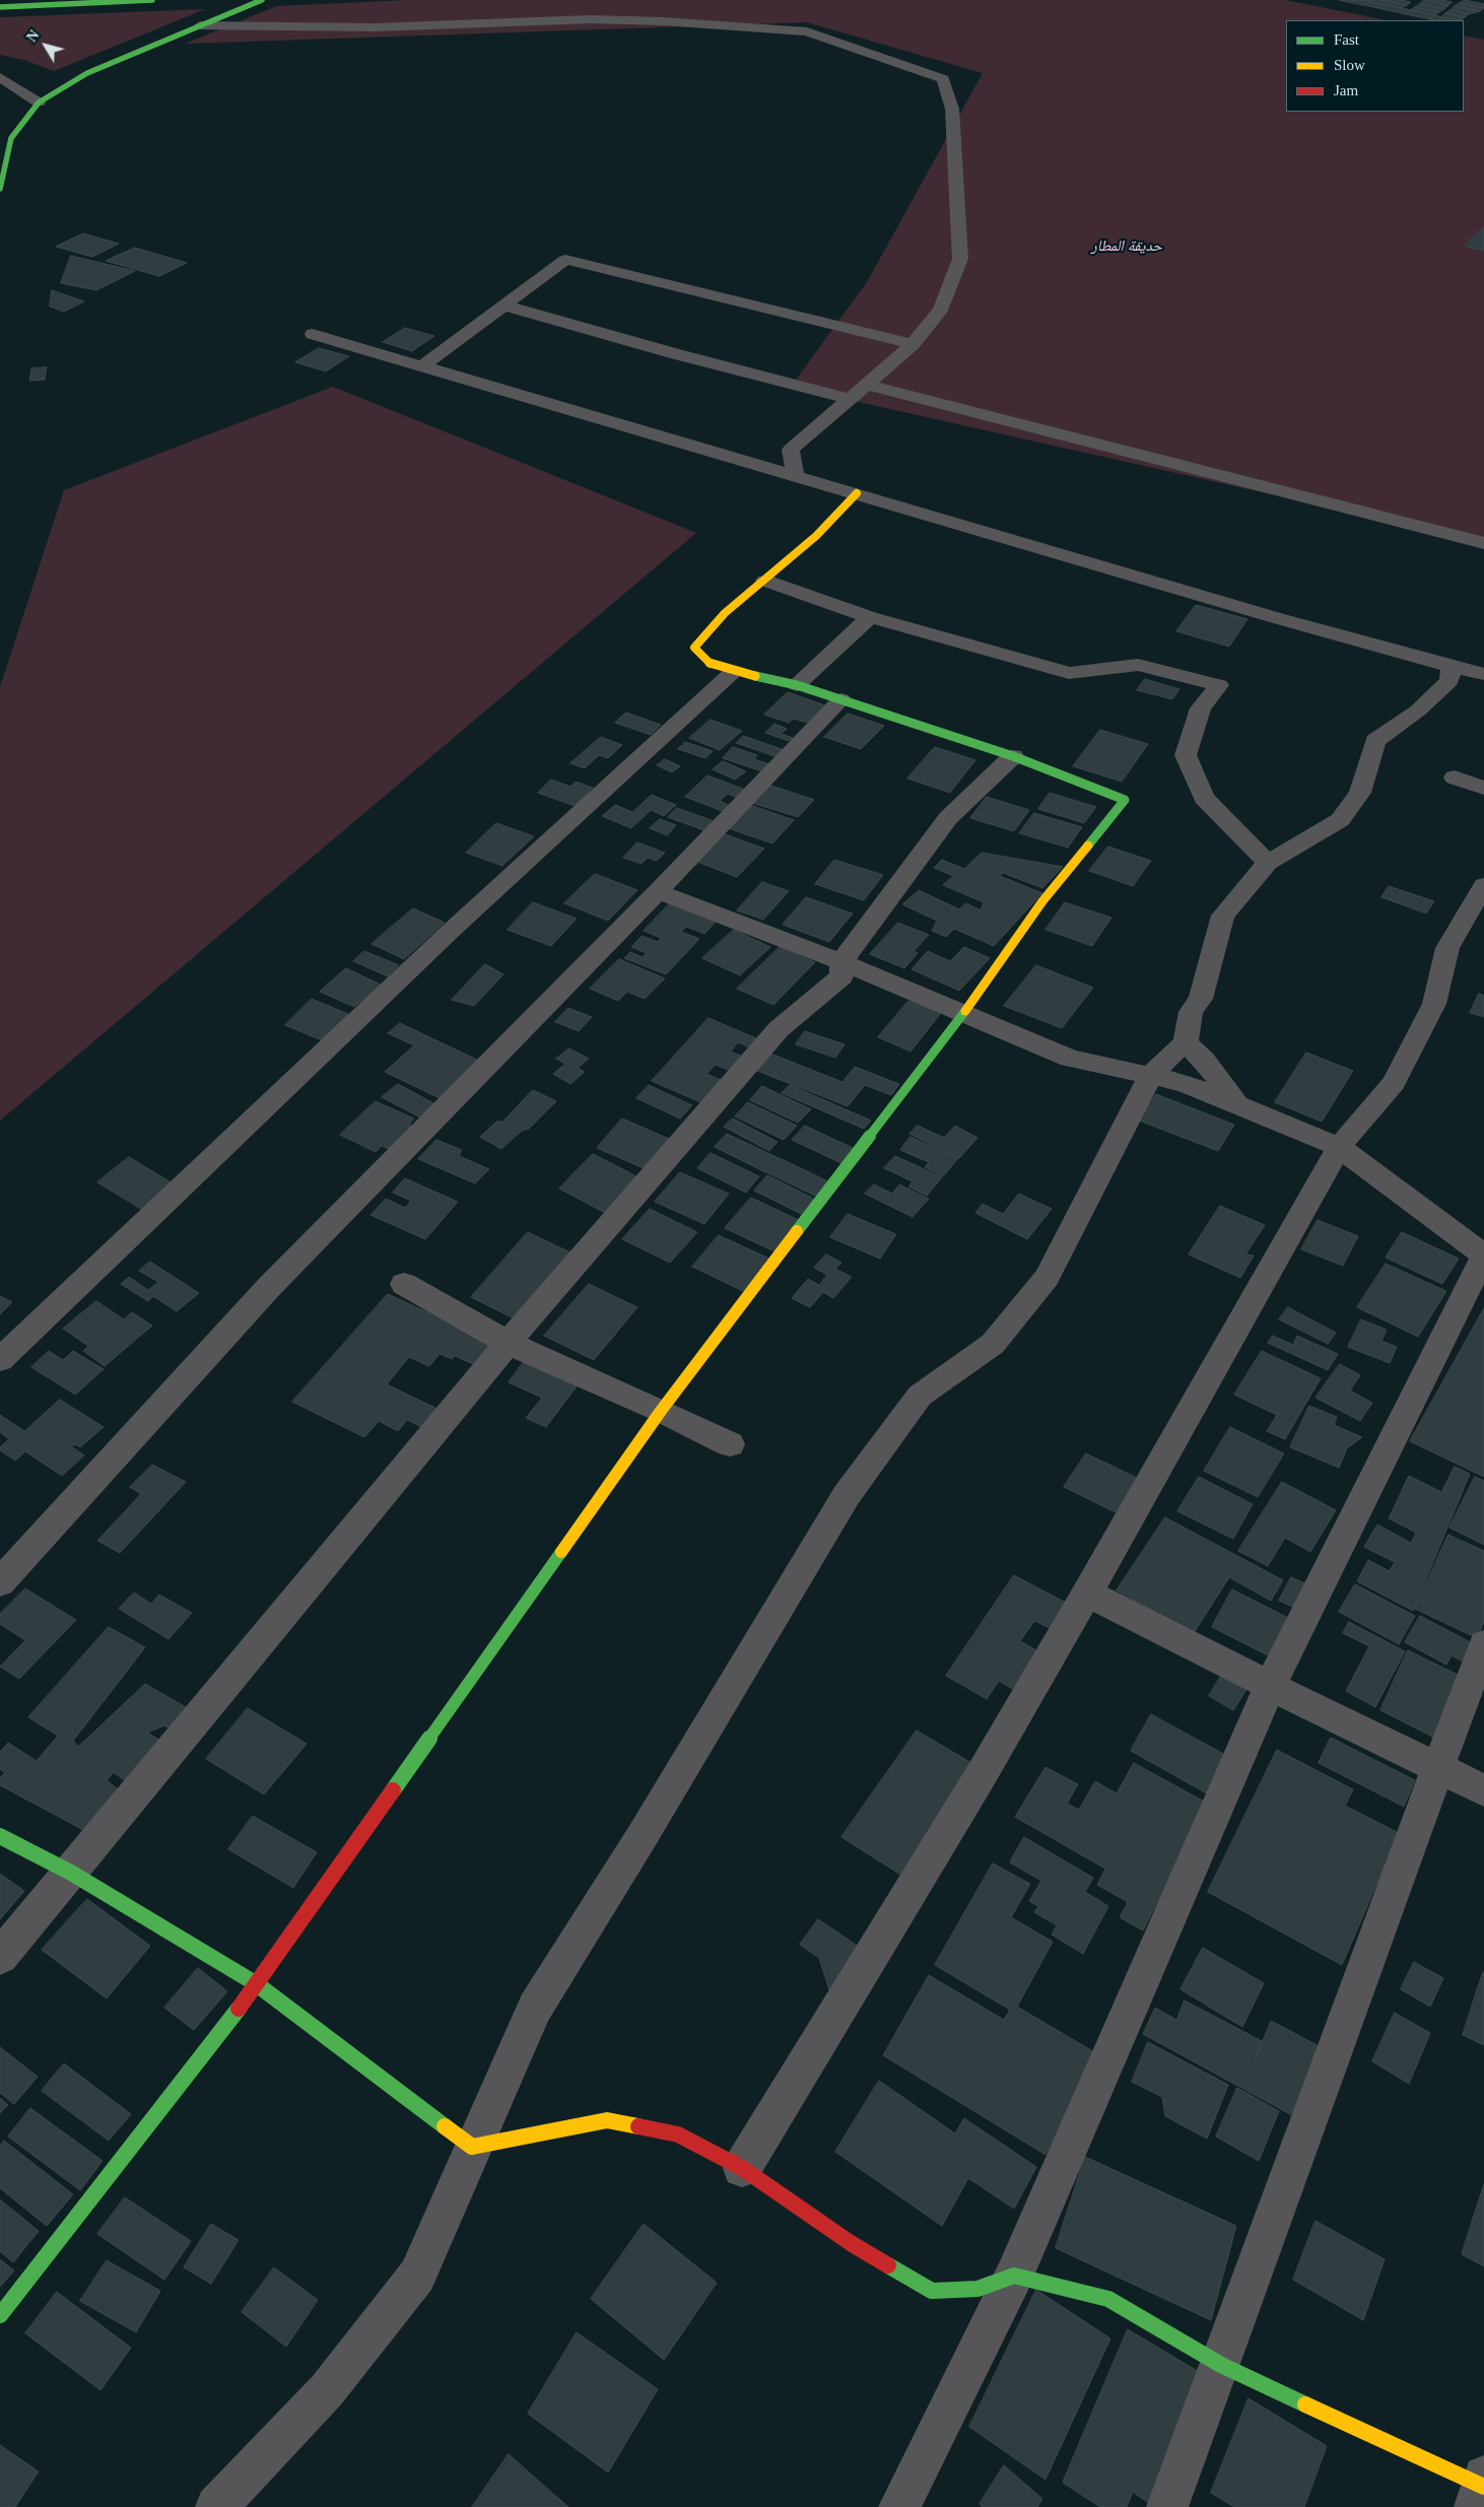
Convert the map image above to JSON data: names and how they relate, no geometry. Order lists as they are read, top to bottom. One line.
{"parks":["حديقة المطار"],"legend":["Fast","Slow","Jam"],"north":"top left"}
